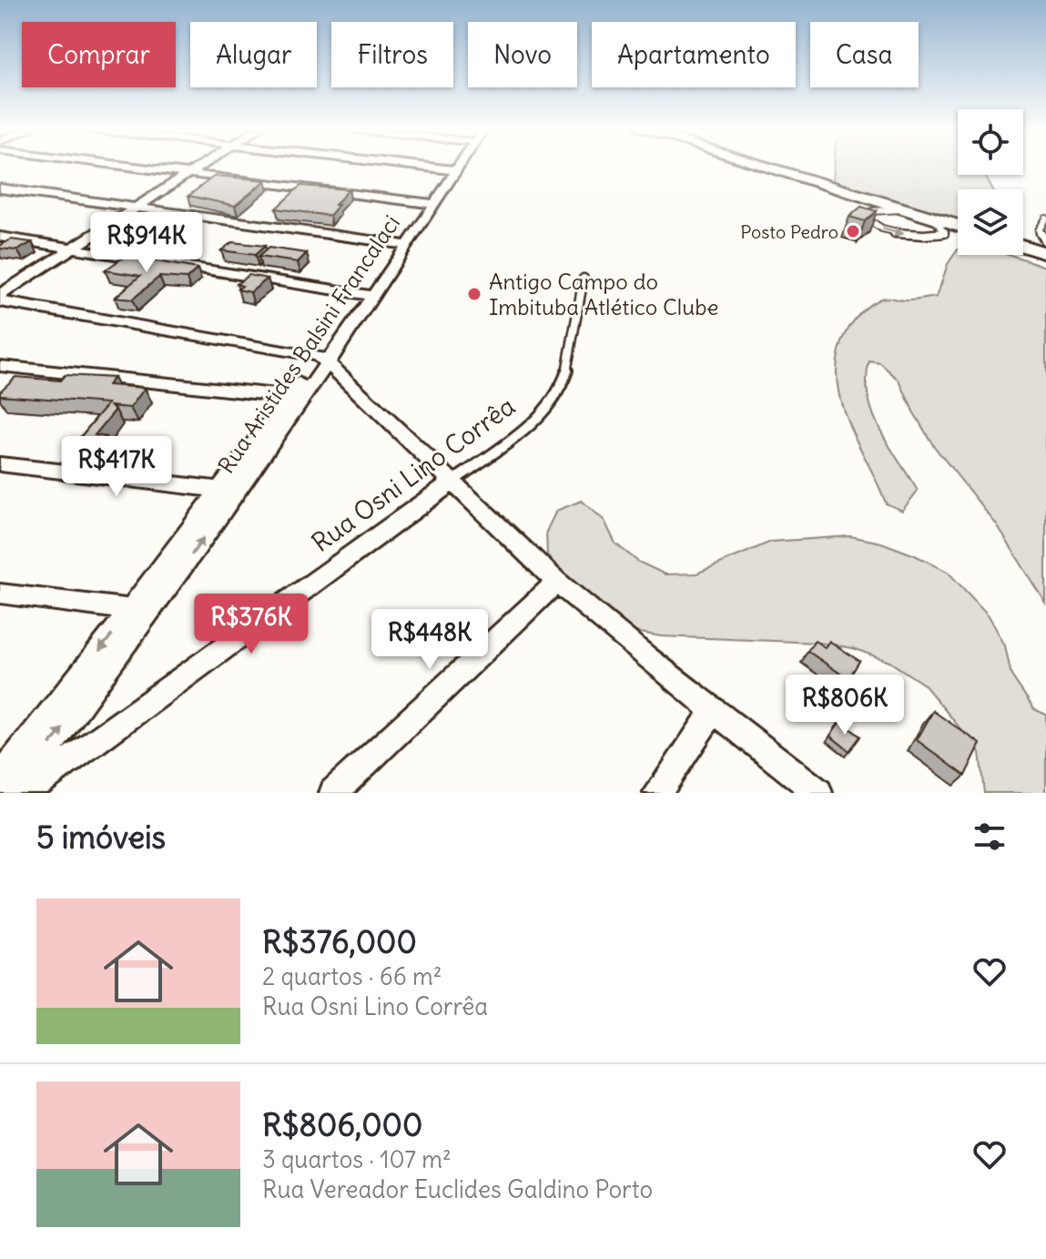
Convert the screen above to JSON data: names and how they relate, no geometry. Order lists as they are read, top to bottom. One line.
{"streets":{"street":["Rua Aristides Balsini Francalaci","Rua Osni Lino Corrêa"]},"places":["Posto Pedro","Antigo Campo do Imbituba Atlético Clube"],"page":{"chip":["Comprar","Alugar","Filtros","Novo","Apartamento","Casa"],"price":["R$914K","R$417K","R$376K","R$448K","R$806K"],"heading":"5 imóveis","list":[{"name":"R$376,000","note":"2 quartos · 66 m² · Rua Osni Lino Corrêa"},{"name":"R$806,000","note":"3 quartos · 107 m² · Rua Vereador Euclides Galdino Porto"}]}}
